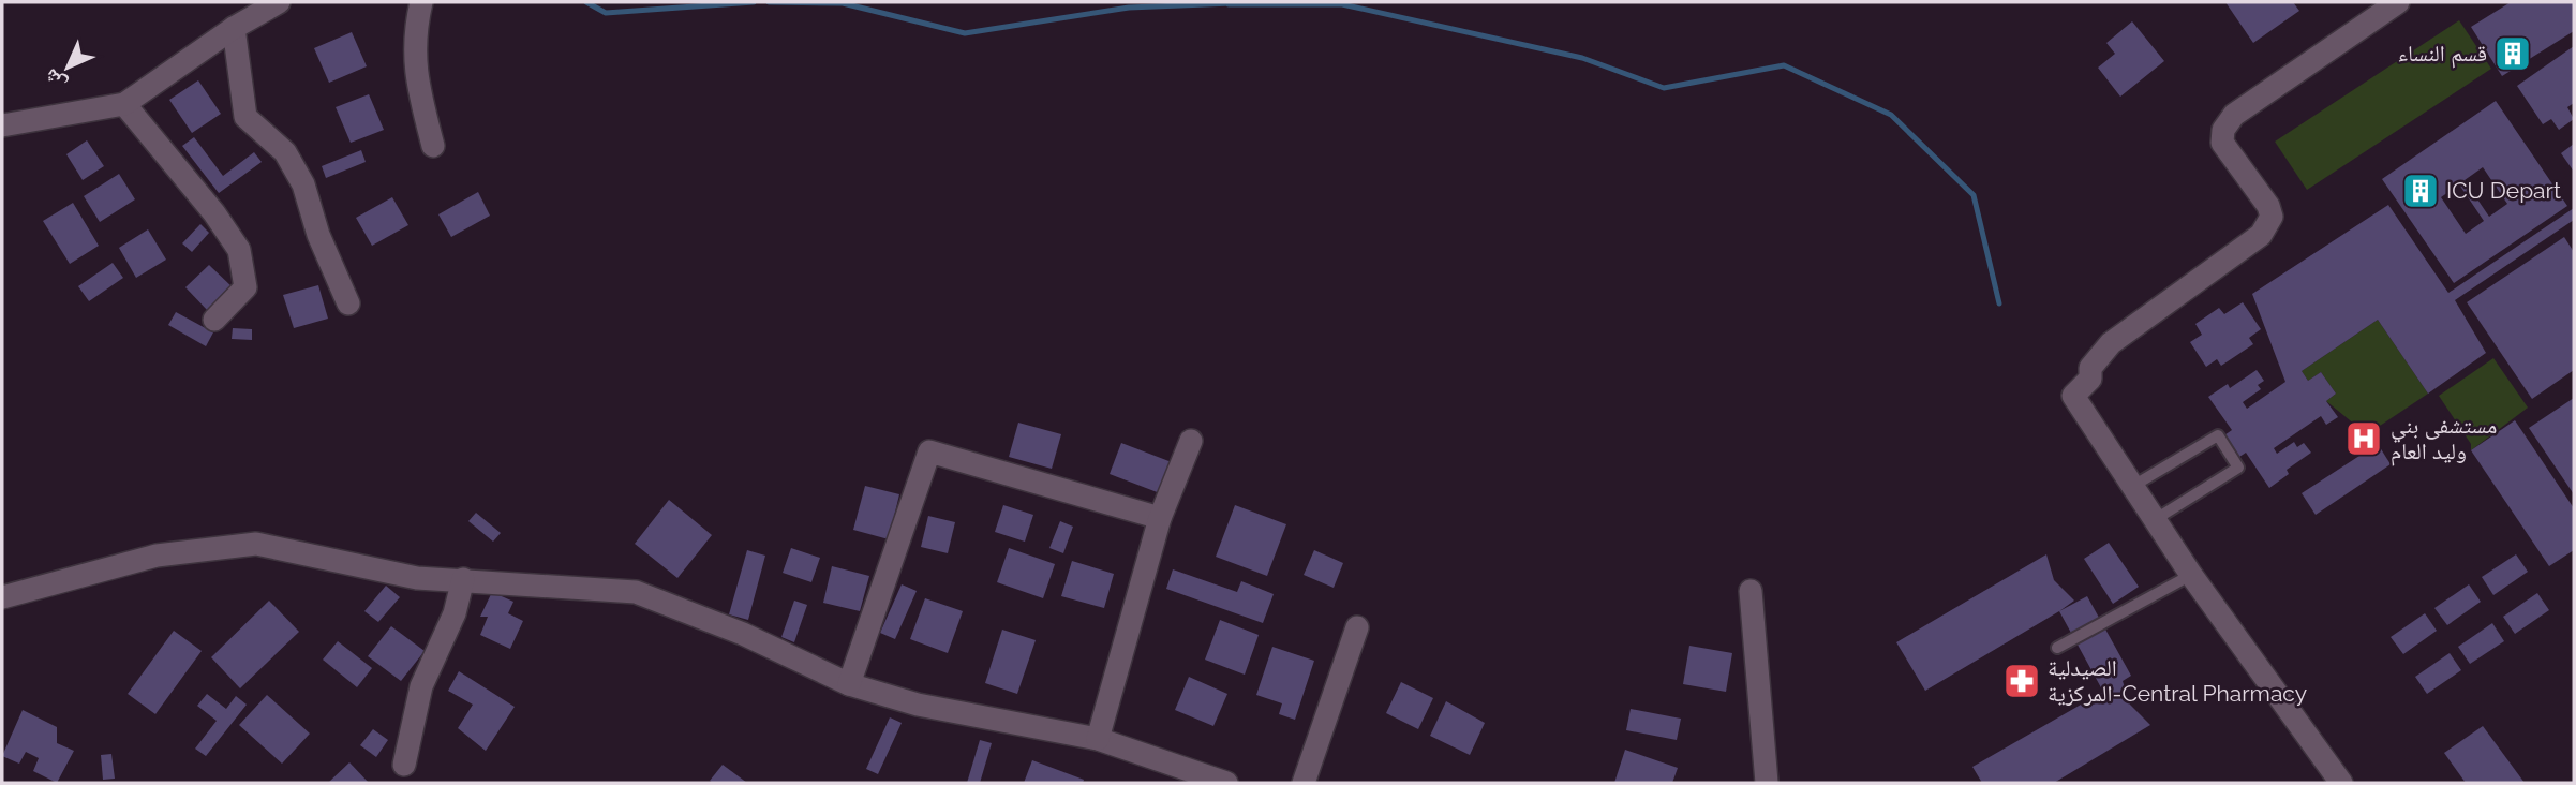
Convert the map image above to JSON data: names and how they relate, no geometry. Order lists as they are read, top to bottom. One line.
{"places":{"building":["قسم النساء","ICU Depart"],"hospital":["مستشفى بني وليد العام"],"pharmacy":["الصيدلية المركزية-Central Pharmacy"]},"north":"bottom left"}
